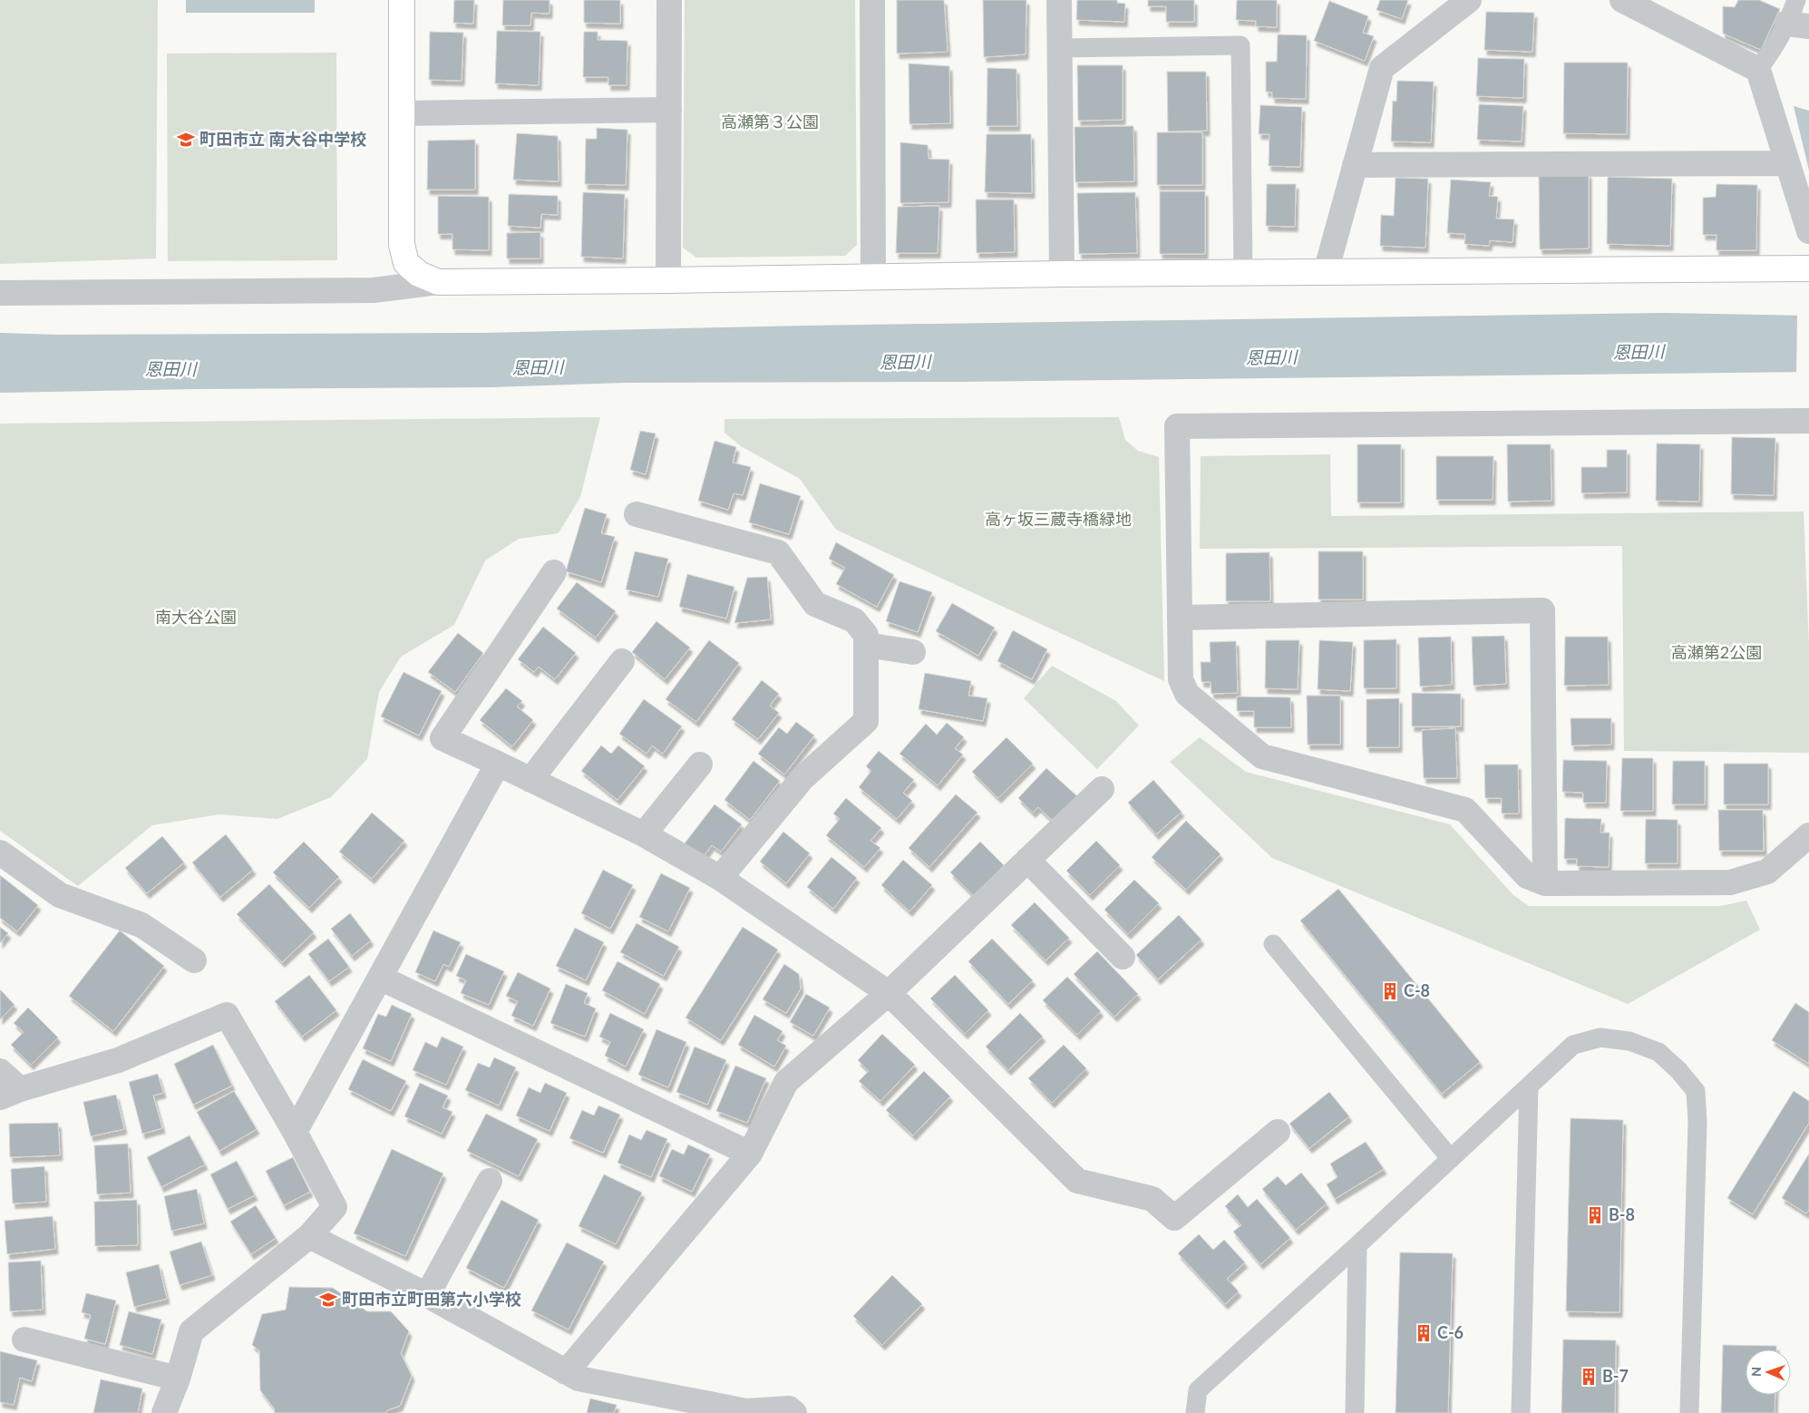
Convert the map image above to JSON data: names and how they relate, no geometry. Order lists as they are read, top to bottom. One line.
{"water":["恩田川"],"parks":["高瀬第３公園","高ヶ坂三蔵寺橋緑地","南大谷公園","高瀬第2公園"],"places":{"school or university":["町田市立 南大谷中学校","町田市立町田第六小学校"],"building":["C-8","B-8","C-6","B-7"]},"north":"left"}
